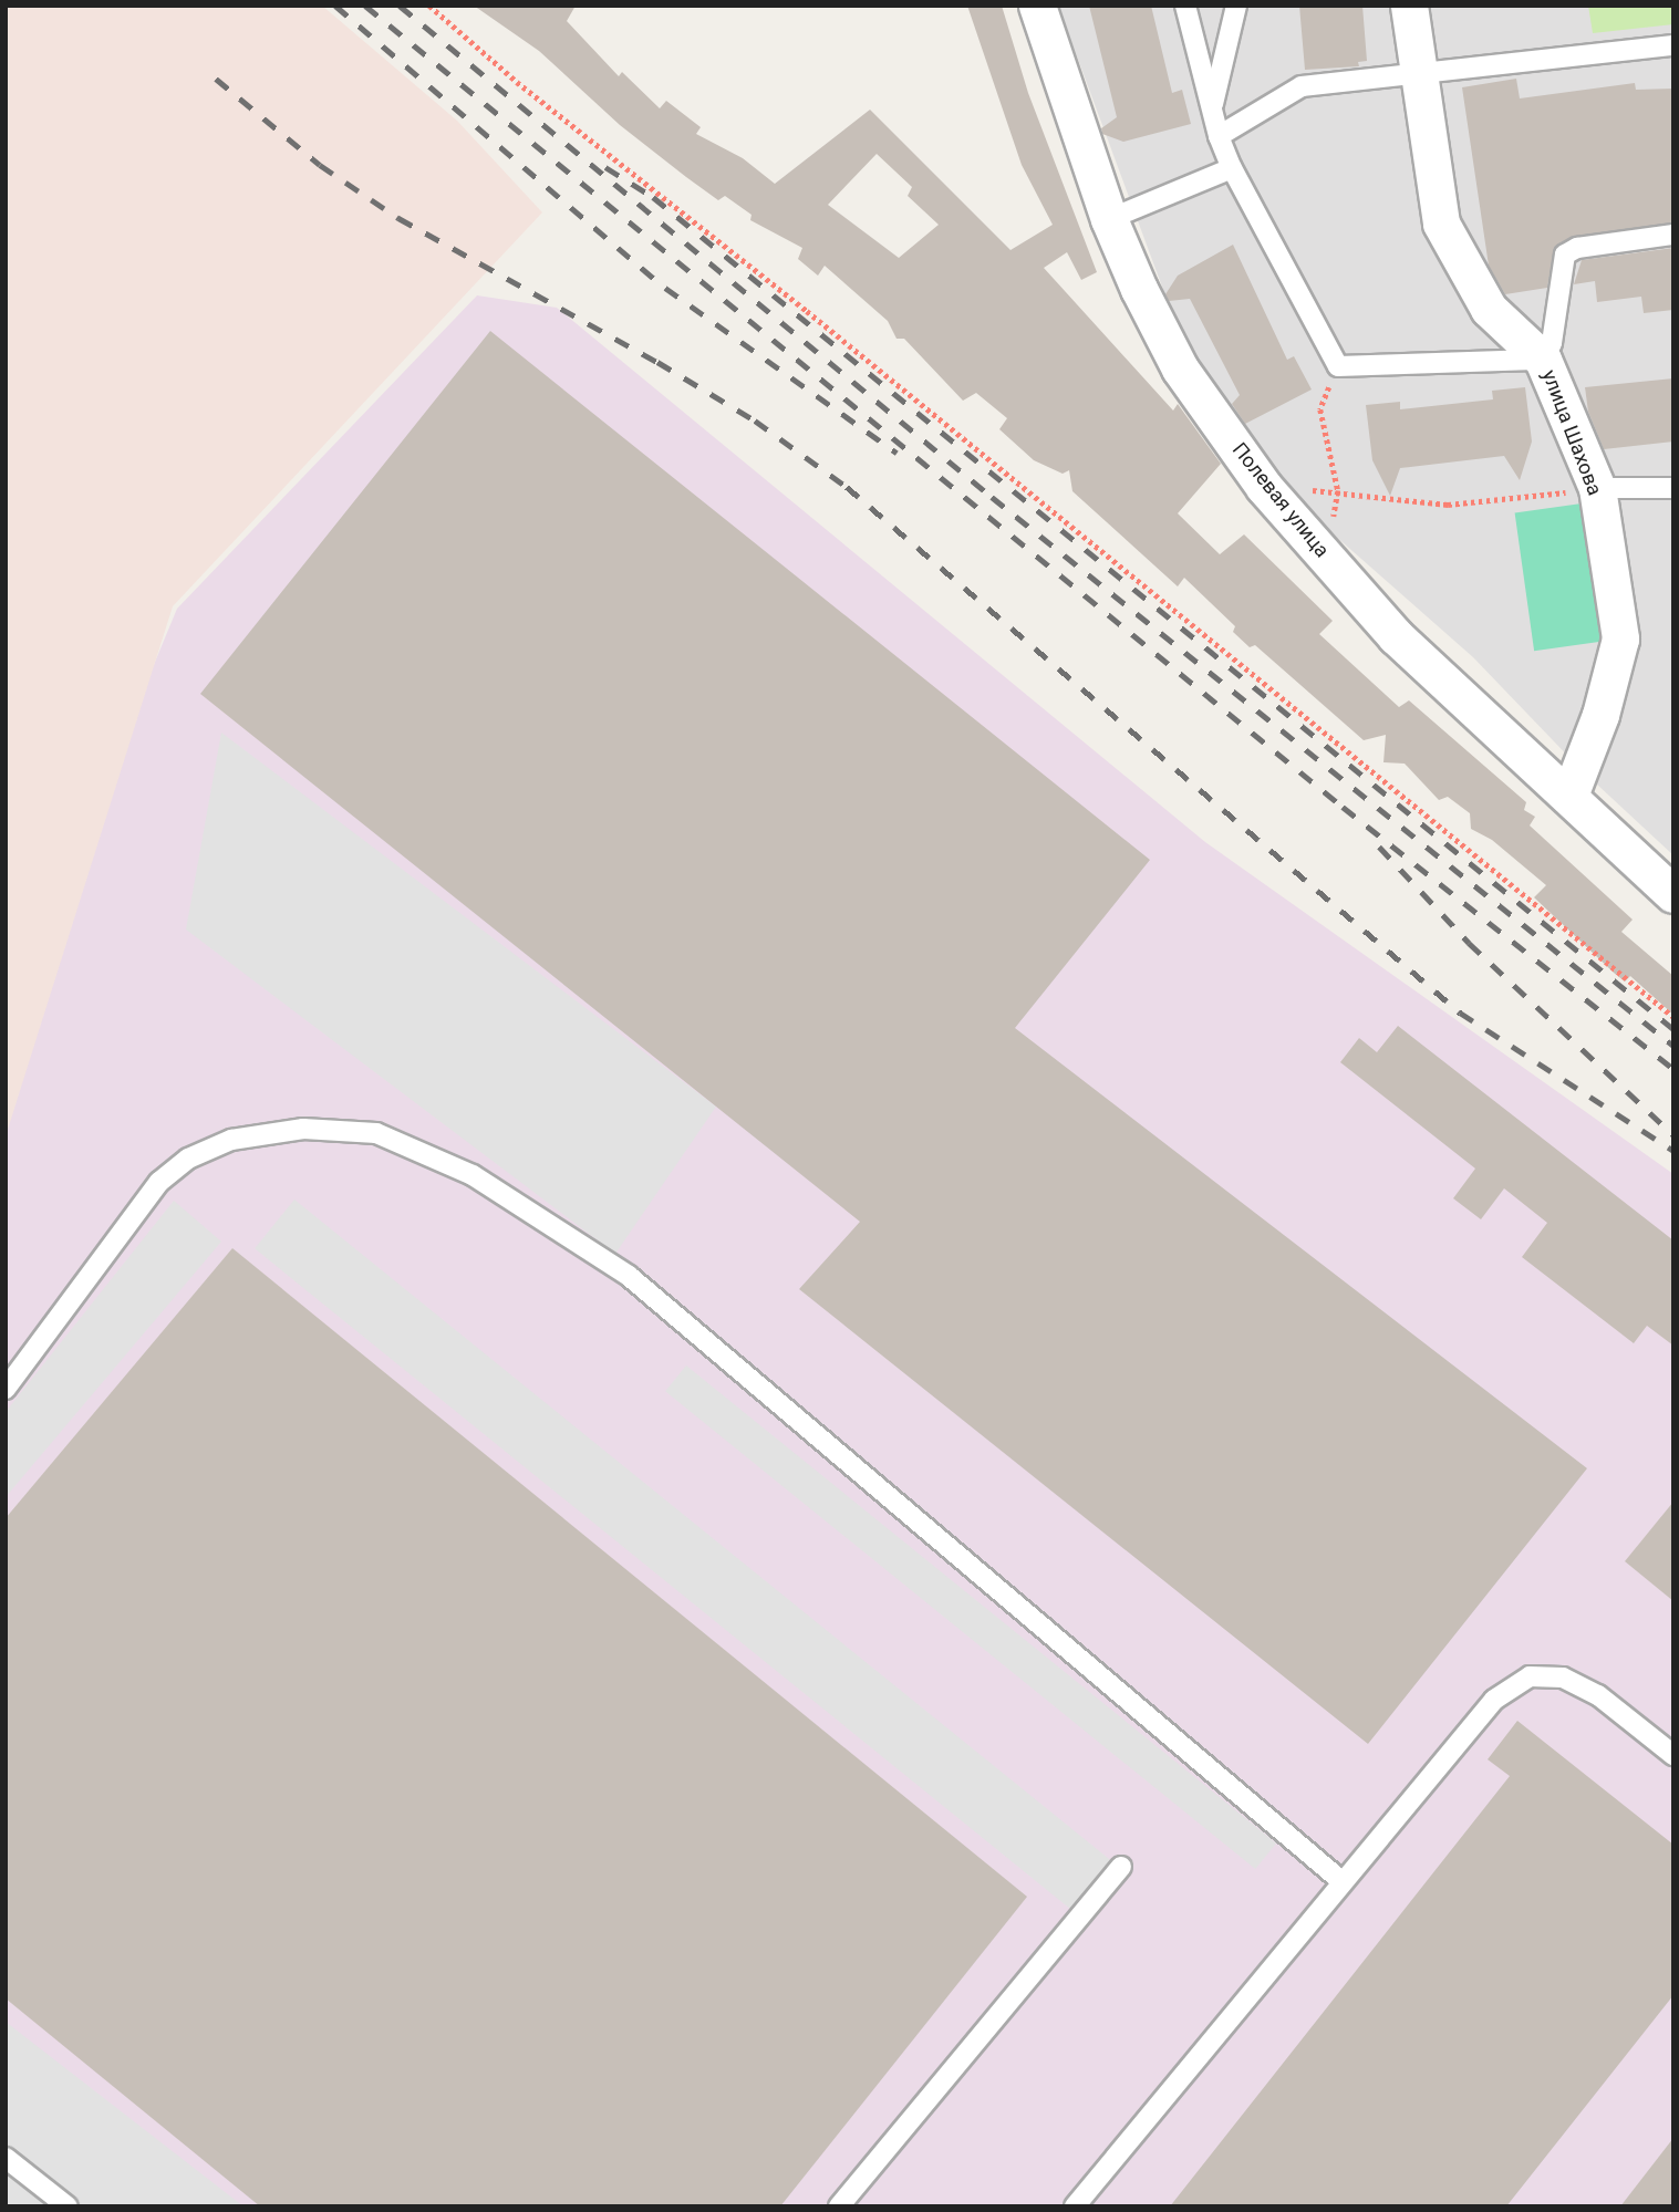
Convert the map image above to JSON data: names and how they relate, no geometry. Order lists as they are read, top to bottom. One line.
{"streets":{"street":["улица Шахова","Полевая улица"]},"crossings":[["улица Шахова","Полевая улица"]]}
